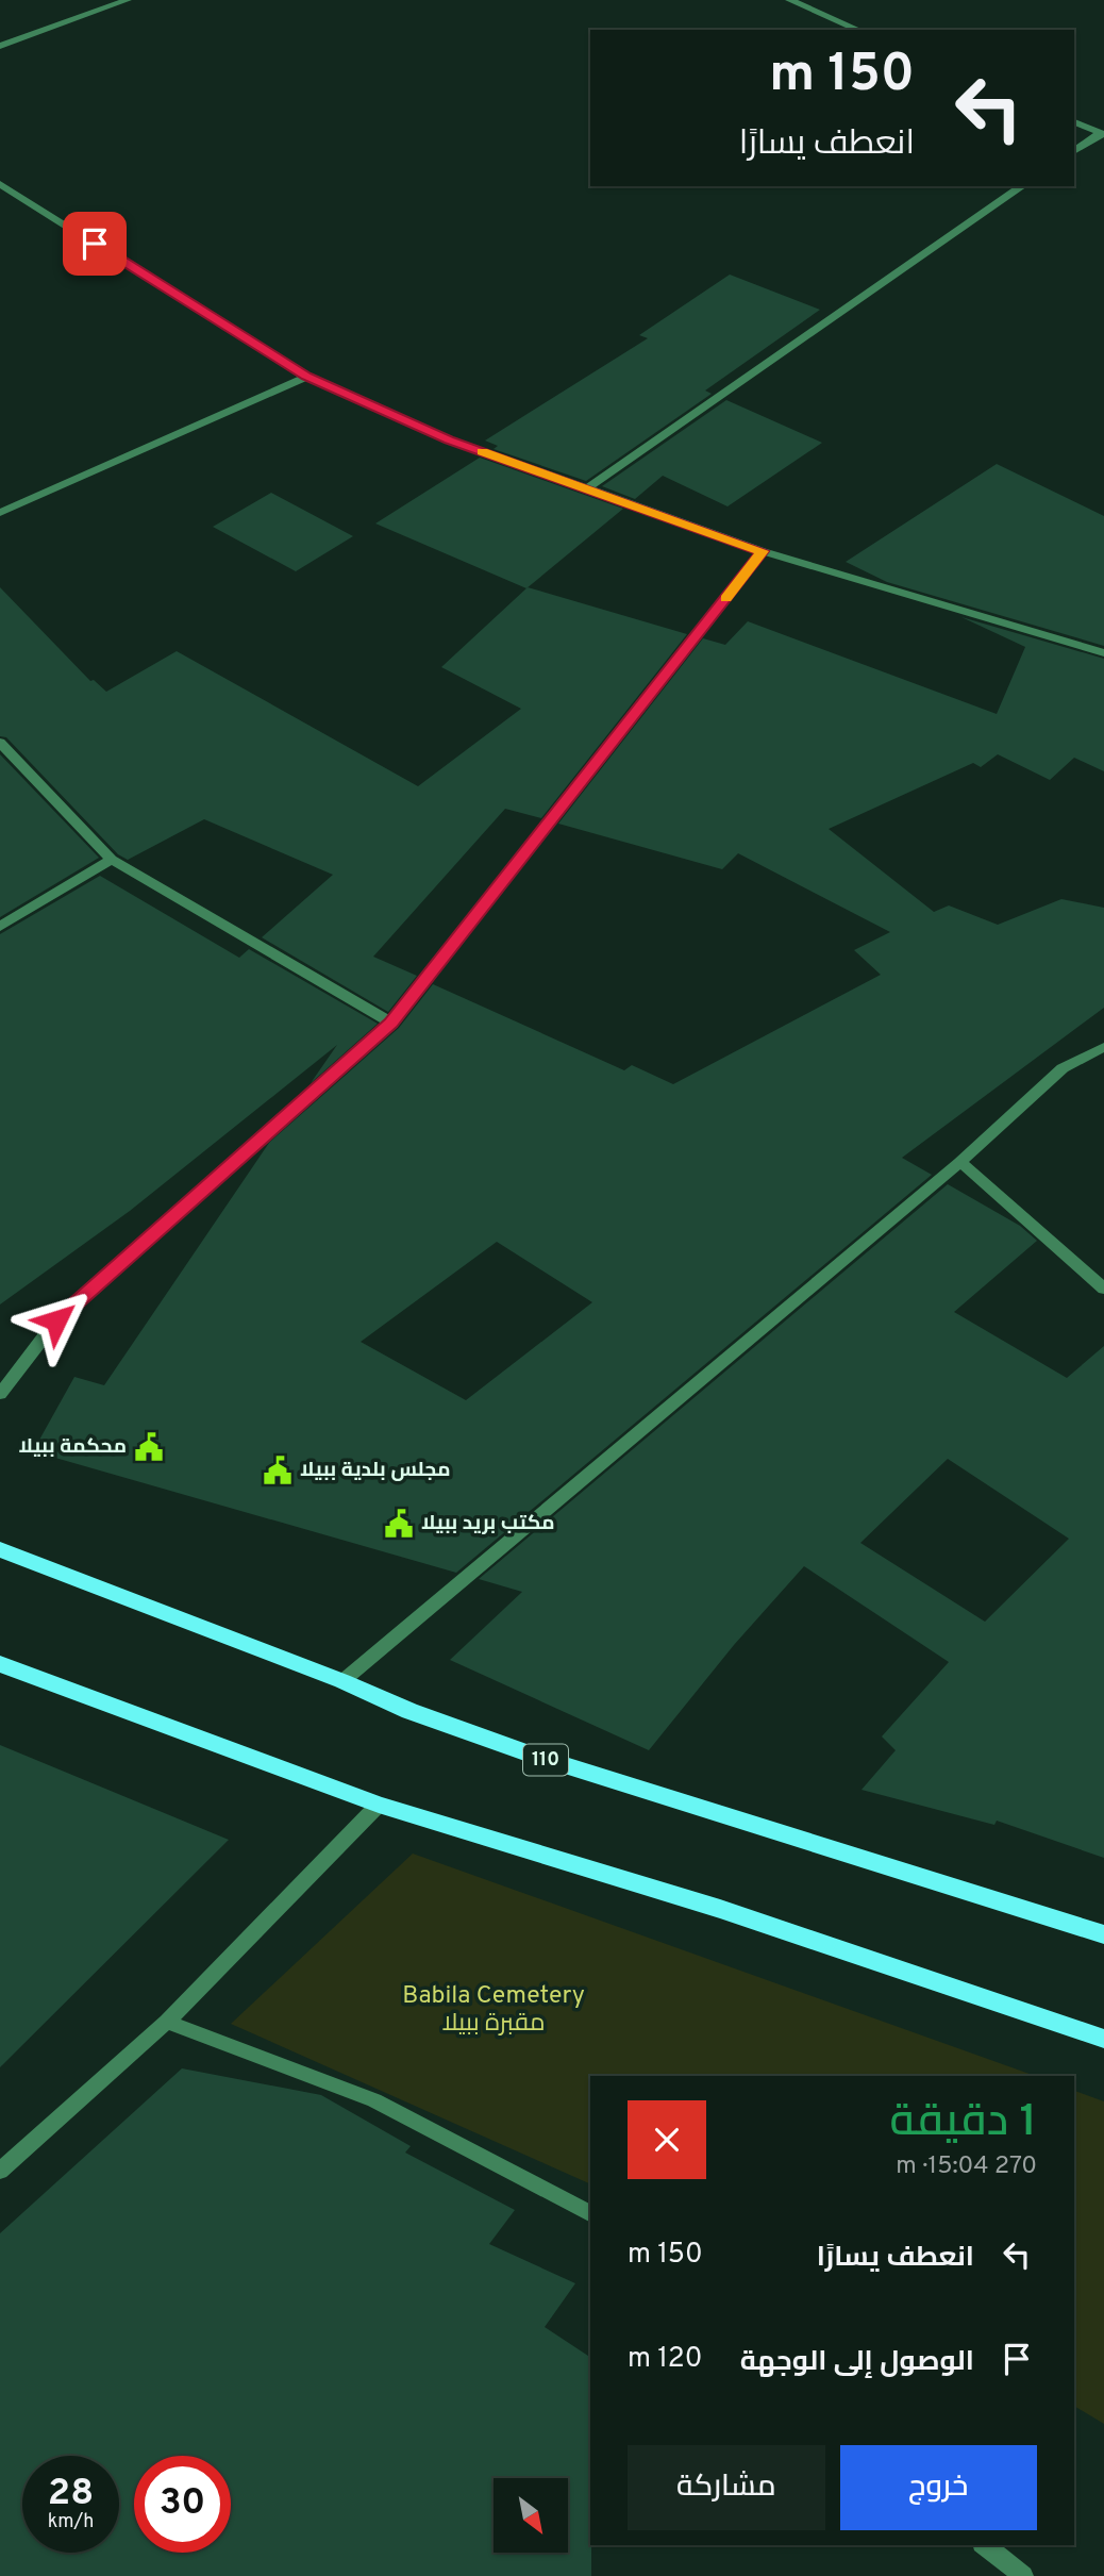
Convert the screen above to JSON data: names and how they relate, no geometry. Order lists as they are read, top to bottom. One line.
{"streets":{"main road":["110"]},"parks":["Babila Cemetery مقبرة ببيلا"],"places":{"public building":["محكمة ببيلا","مجلس بلدية ببيلا","مكتب بريد ببيلا"]},"north":"bottom right","page":{"turn":["150 m","انعطف يسارًا"],"heading":["1 دقيقة","270 m · 15:04"],"list":[{"name":"انعطف يسارًا","value":"150 m"},{"name":"الوصول إلى الوجهة","value":"120 m"}],"buttons":["خروج","مشاركة"],"speed":"28 km/h","limit":"30"}}
